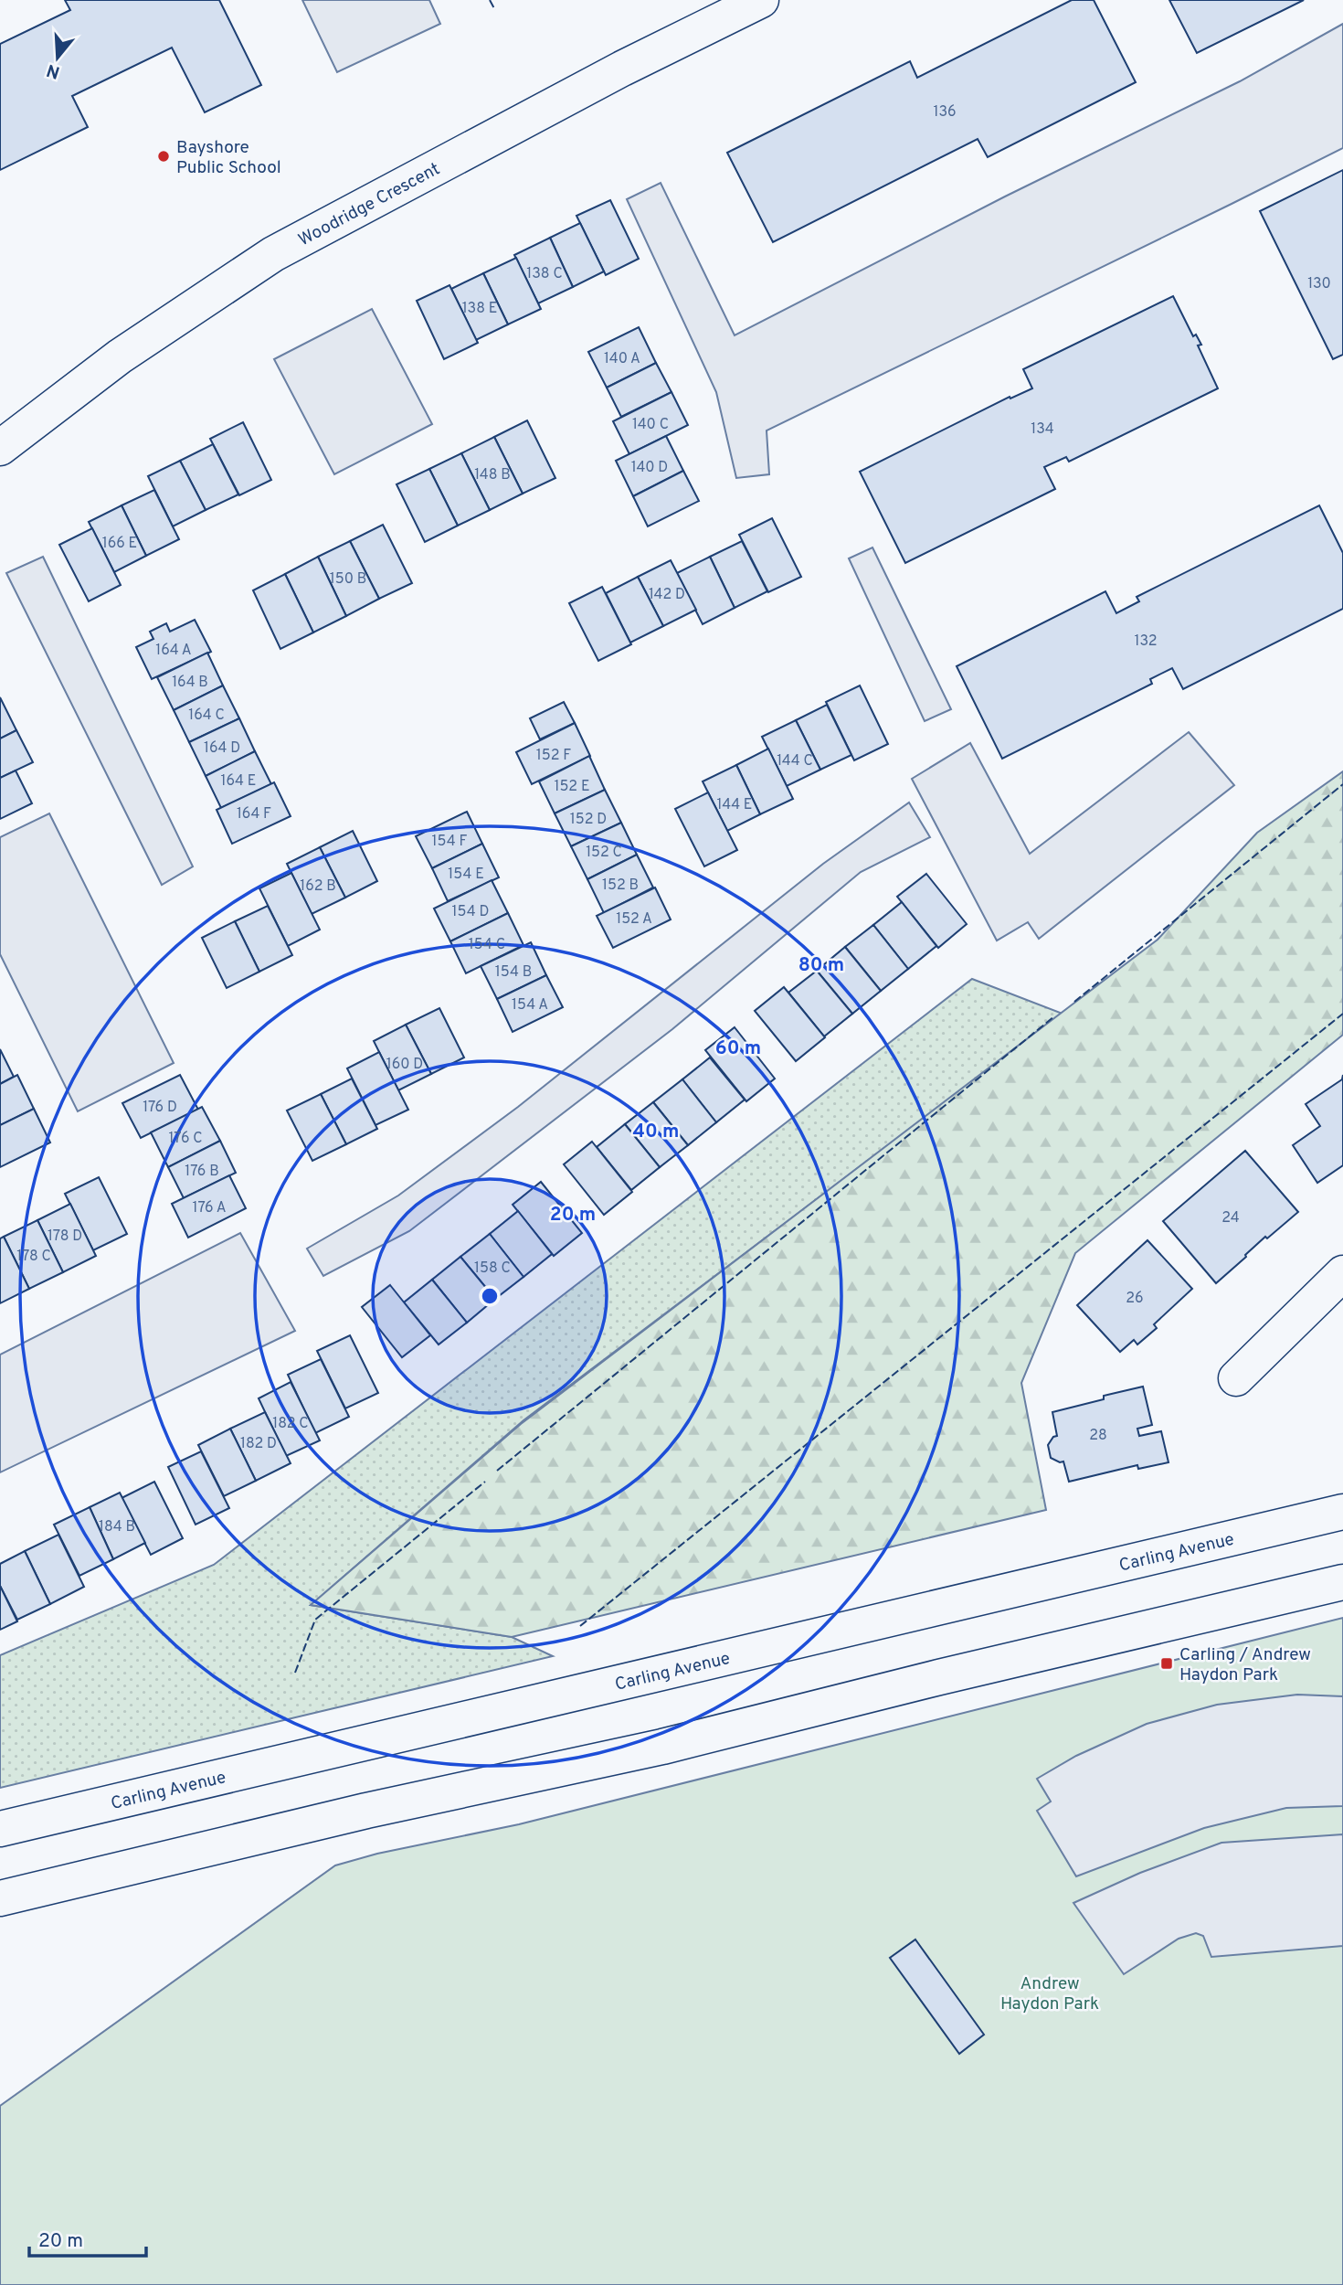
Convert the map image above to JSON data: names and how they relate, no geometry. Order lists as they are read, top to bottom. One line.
{"streets":{"main road":["Woodridge Crescent","Carling Avenue"]},"parks":["Andrew Haydon Park"],"places":{"other":["Bayshore Public School"],"transit":["Carling / Andrew Haydon Park"]},"house_numbers":["136","138 C","130","138 E","140 A","140 C","134","140 D","148 B","166 E","150 B","142 D","132","164 A","164 B","164 C","164 D","152 F","144 C","164 E","152 E","144 E","164 F","152 D","154 F","152 C","154 E","152 B","162 B","154 D","152 A","154 C","154 B","154 A","160 D","176 D","176 C","176 B","176 A","24","178 D","178 C","158 C","26","182 C","28","182 D","184 B"],"scale_bar":"20 m","north":"bottom","rings":["80 m","60 m","40 m","20 m"]}
